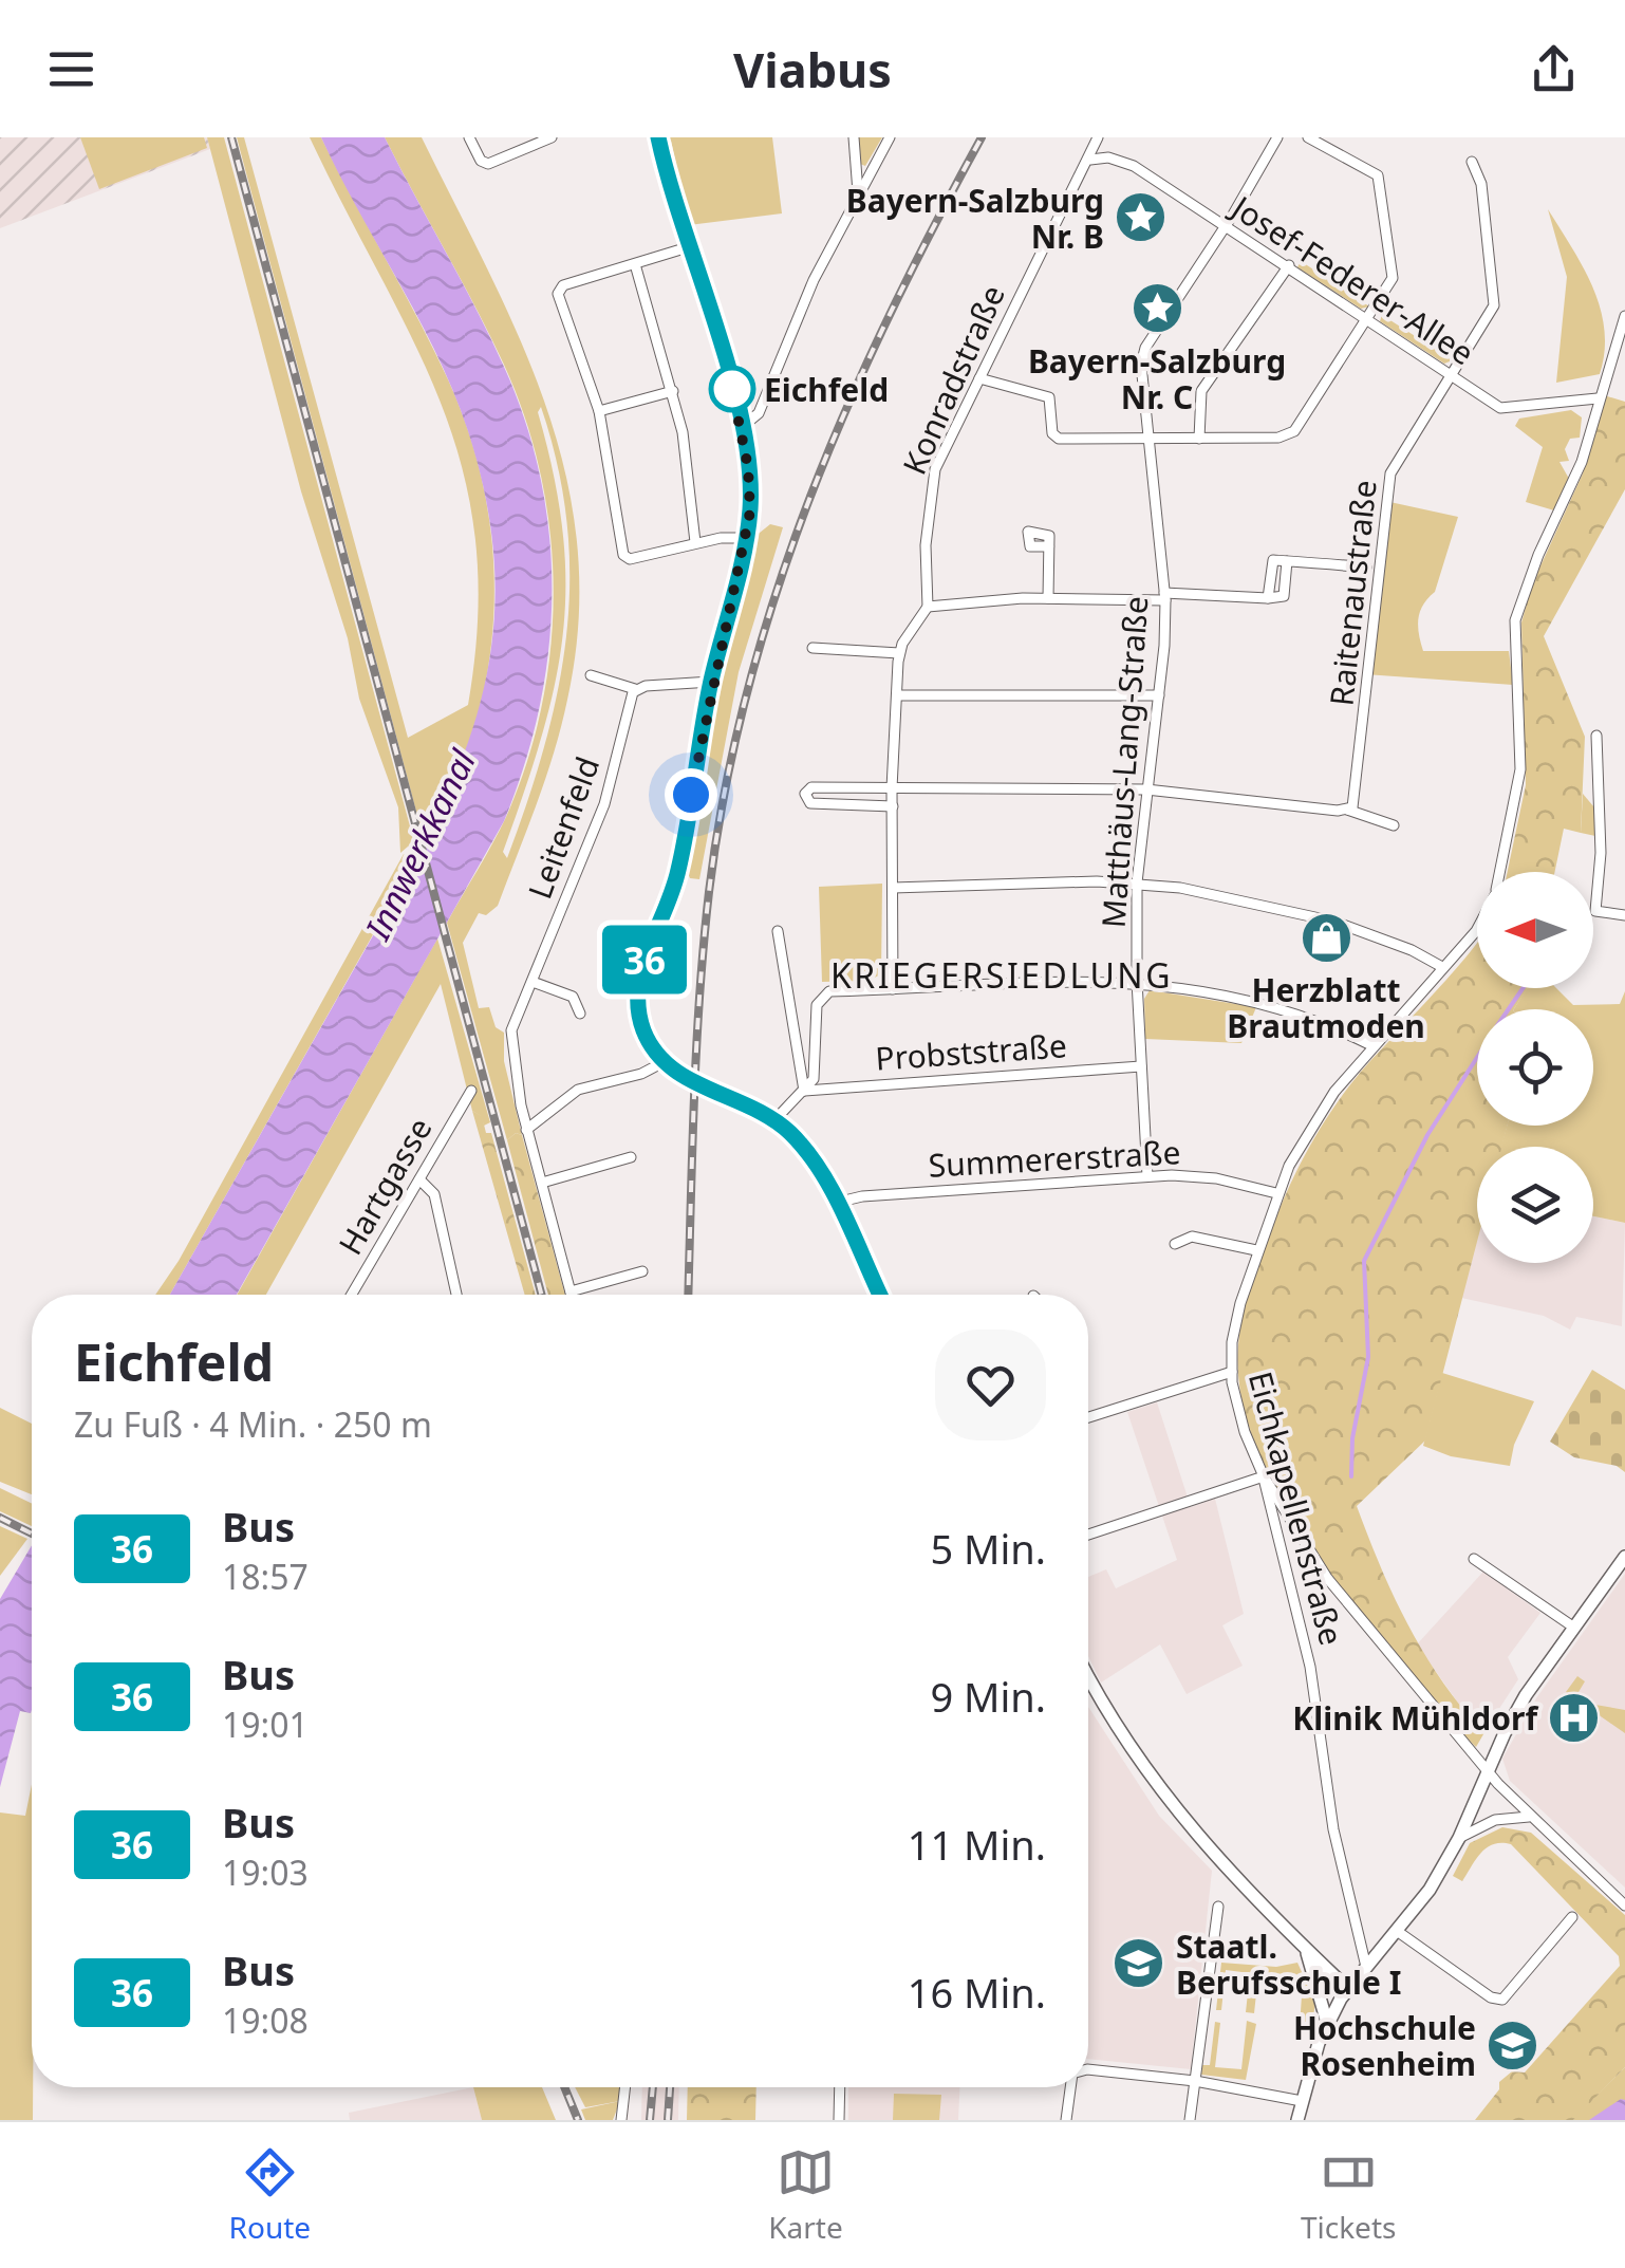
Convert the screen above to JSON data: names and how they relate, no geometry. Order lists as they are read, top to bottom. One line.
{"streets":{"street":["Josef-Federer-Allee","Konradstraße","Raitenaustraße","Matthäus-Lang-Straße","Leitenfeld","Probststraße","Summererstraße","Hartgasse","Eichkapellenstraße"]},"crossings":[["Josef-Federer-Allee","Konradstraße"],["Josef-Federer-Allee","Raitenaustraße"],["Josef-Federer-Allee","Matthäus-Lang-Straße"],["Josef-Federer-Allee","Eichkapellenstraße"],["Matthäus-Lang-Straße","Probststraße"],["Matthäus-Lang-Straße","Summererstraße"],["Summererstraße","Eichkapellenstraße"]],"districts":["KRIEGERSIEDLUNG"],"water":["Innwerkkanal"],"places":{"place":["Bayern-Salzburg Nr. B","Bayern-Salzburg Nr. C"],"other":["Eichfeld"],"shop":["Herzblatt Brautmoden"],"hospital":["Klinik Mühldorf"],"school or university":["Staatl. Berufsschule I","Hochschule Rosenheim"]},"lines":["bus line 36"],"north":"left","page":{"header":"Viabus","on_map":"36","heading":["Eichfeld","Zu Fuß · 4 Min. · 250 m"],"list":[{"mark":"36","name":"Bus","note":"18:57","value":"5 Min."},{"mark":"36","name":"Bus","note":"19:01","value":"9 Min."},{"mark":"36","name":"Bus","note":"19:03","value":"11 Min."},{"mark":"36","name":"Bus","note":"19:08","value":"16 Min."}],"tabs":["Route","Karte","Tickets"]}}
